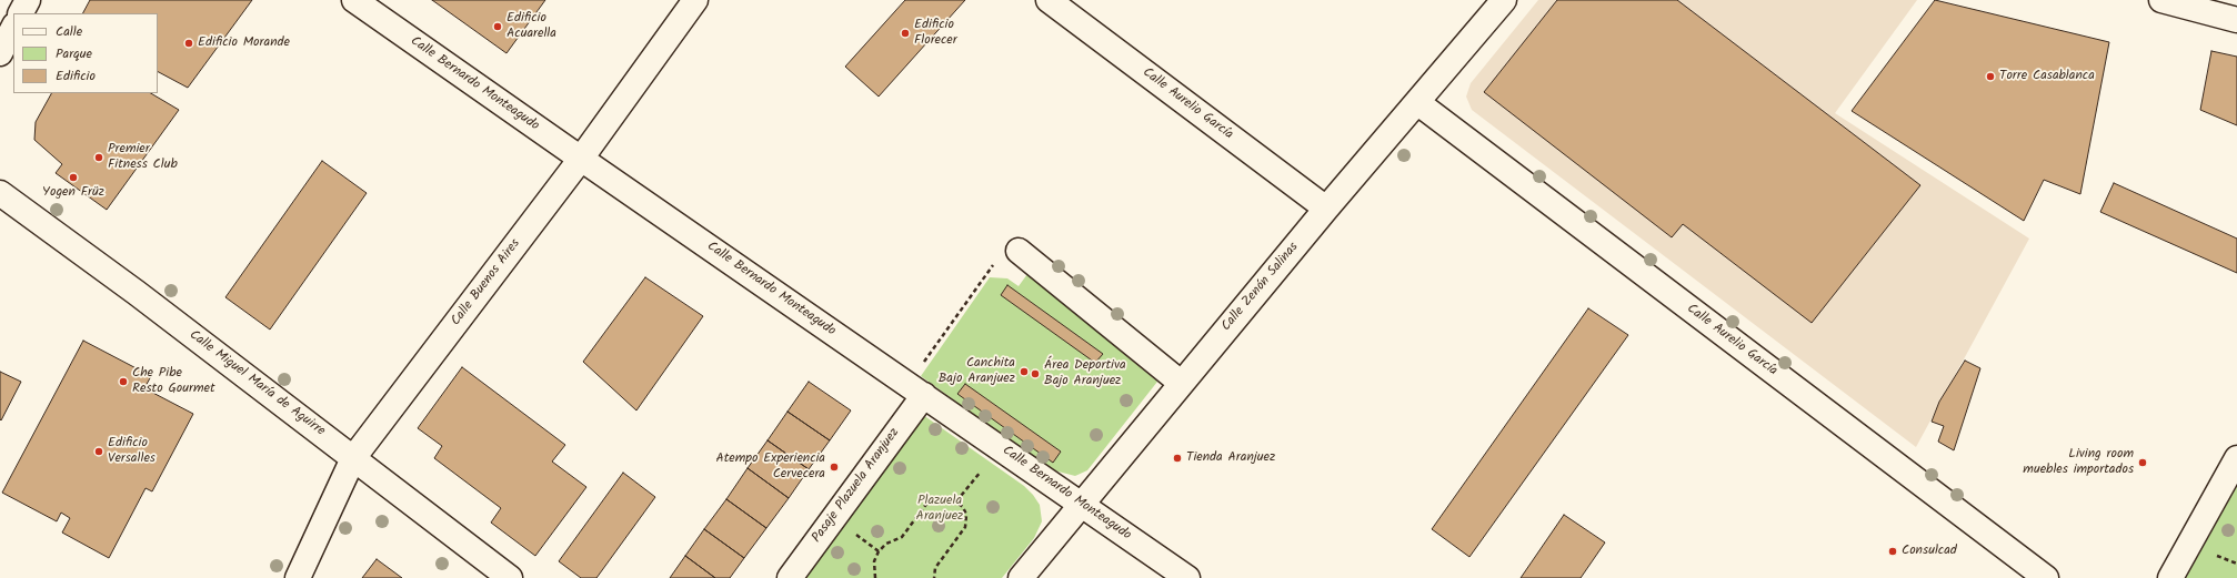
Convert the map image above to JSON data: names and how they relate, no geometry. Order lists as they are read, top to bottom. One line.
{"streets":{"street":["Calle Bernardo Monteagudo","Calle Aurelio García","Calle Buenos Aires","Calle Zenón Salinas","Calle Miguel María de Aguirre","Pasaje Plazuela Aranjuez"]},"crossings":[["Calle Bernardo Monteagudo","Calle Buenos Aires"],["Calle Bernardo Monteagudo","Calle Zenón Salinas"],["Calle Bernardo Monteagudo","Pasaje Plazuela Aranjuez"],["Calle Aurelio García","Calle Zenón Salinas"],["Calle Buenos Aires","Calle Miguel María de Aguirre"]],"parks":["Plazuela Aranjuez"],"places":["Edificio Acuarella","Edificio Florecer","Edificio Morande","Torre Casablanca","Premier Fitness Club","Yogen Früz","Canchita Bajo Aranjuez","Área Deportiva Bajo Aranjuez","Che Pibe Resto Gourmet","Edificio Versalles","Tienda Aranjuez","Living room muebles importados","Atempo Experiencia Cervecera","Consulcad"],"legend":["Calle","Parque","Edificio"]}
